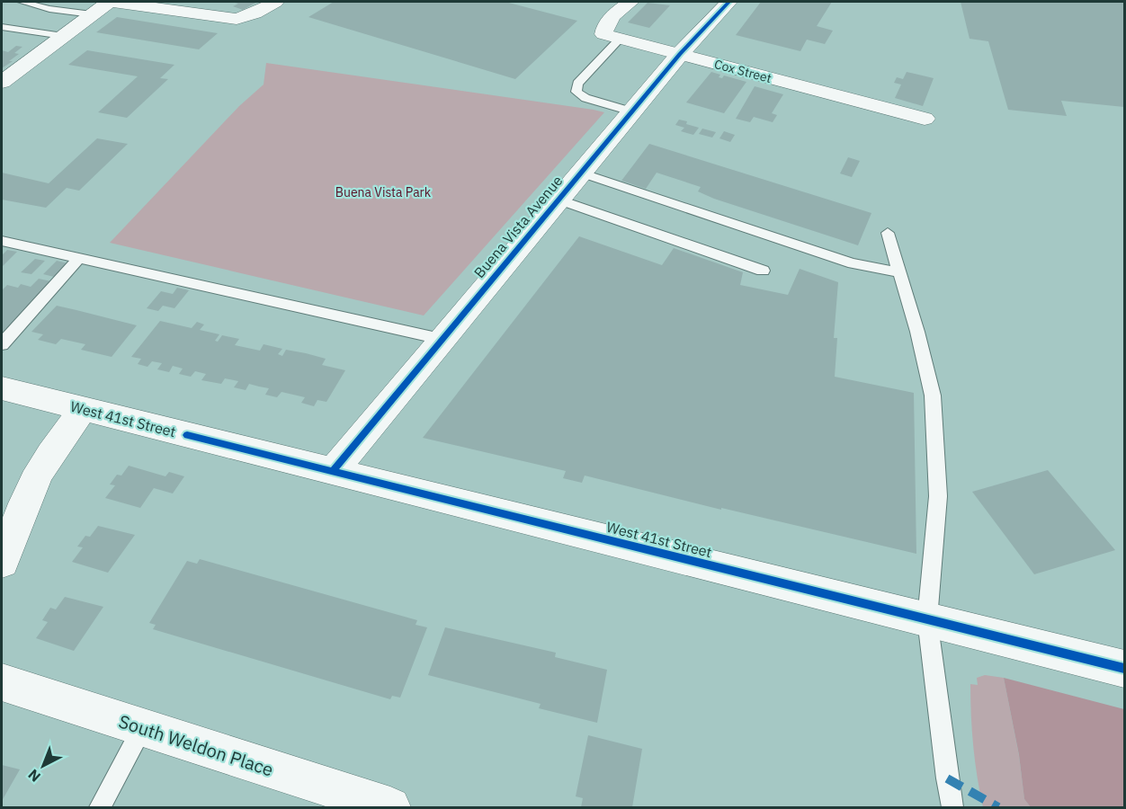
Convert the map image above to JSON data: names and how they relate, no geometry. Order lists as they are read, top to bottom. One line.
{"streets":{"street":["Cox Street","Buena Vista Avenue","West 41st Street","South Weldon Place"]},"crossings":[["Cox Street","Buena Vista Avenue"],["Buena Vista Avenue","West 41st Street"]],"parks":["Buena Vista Park"],"north":"bottom left"}
